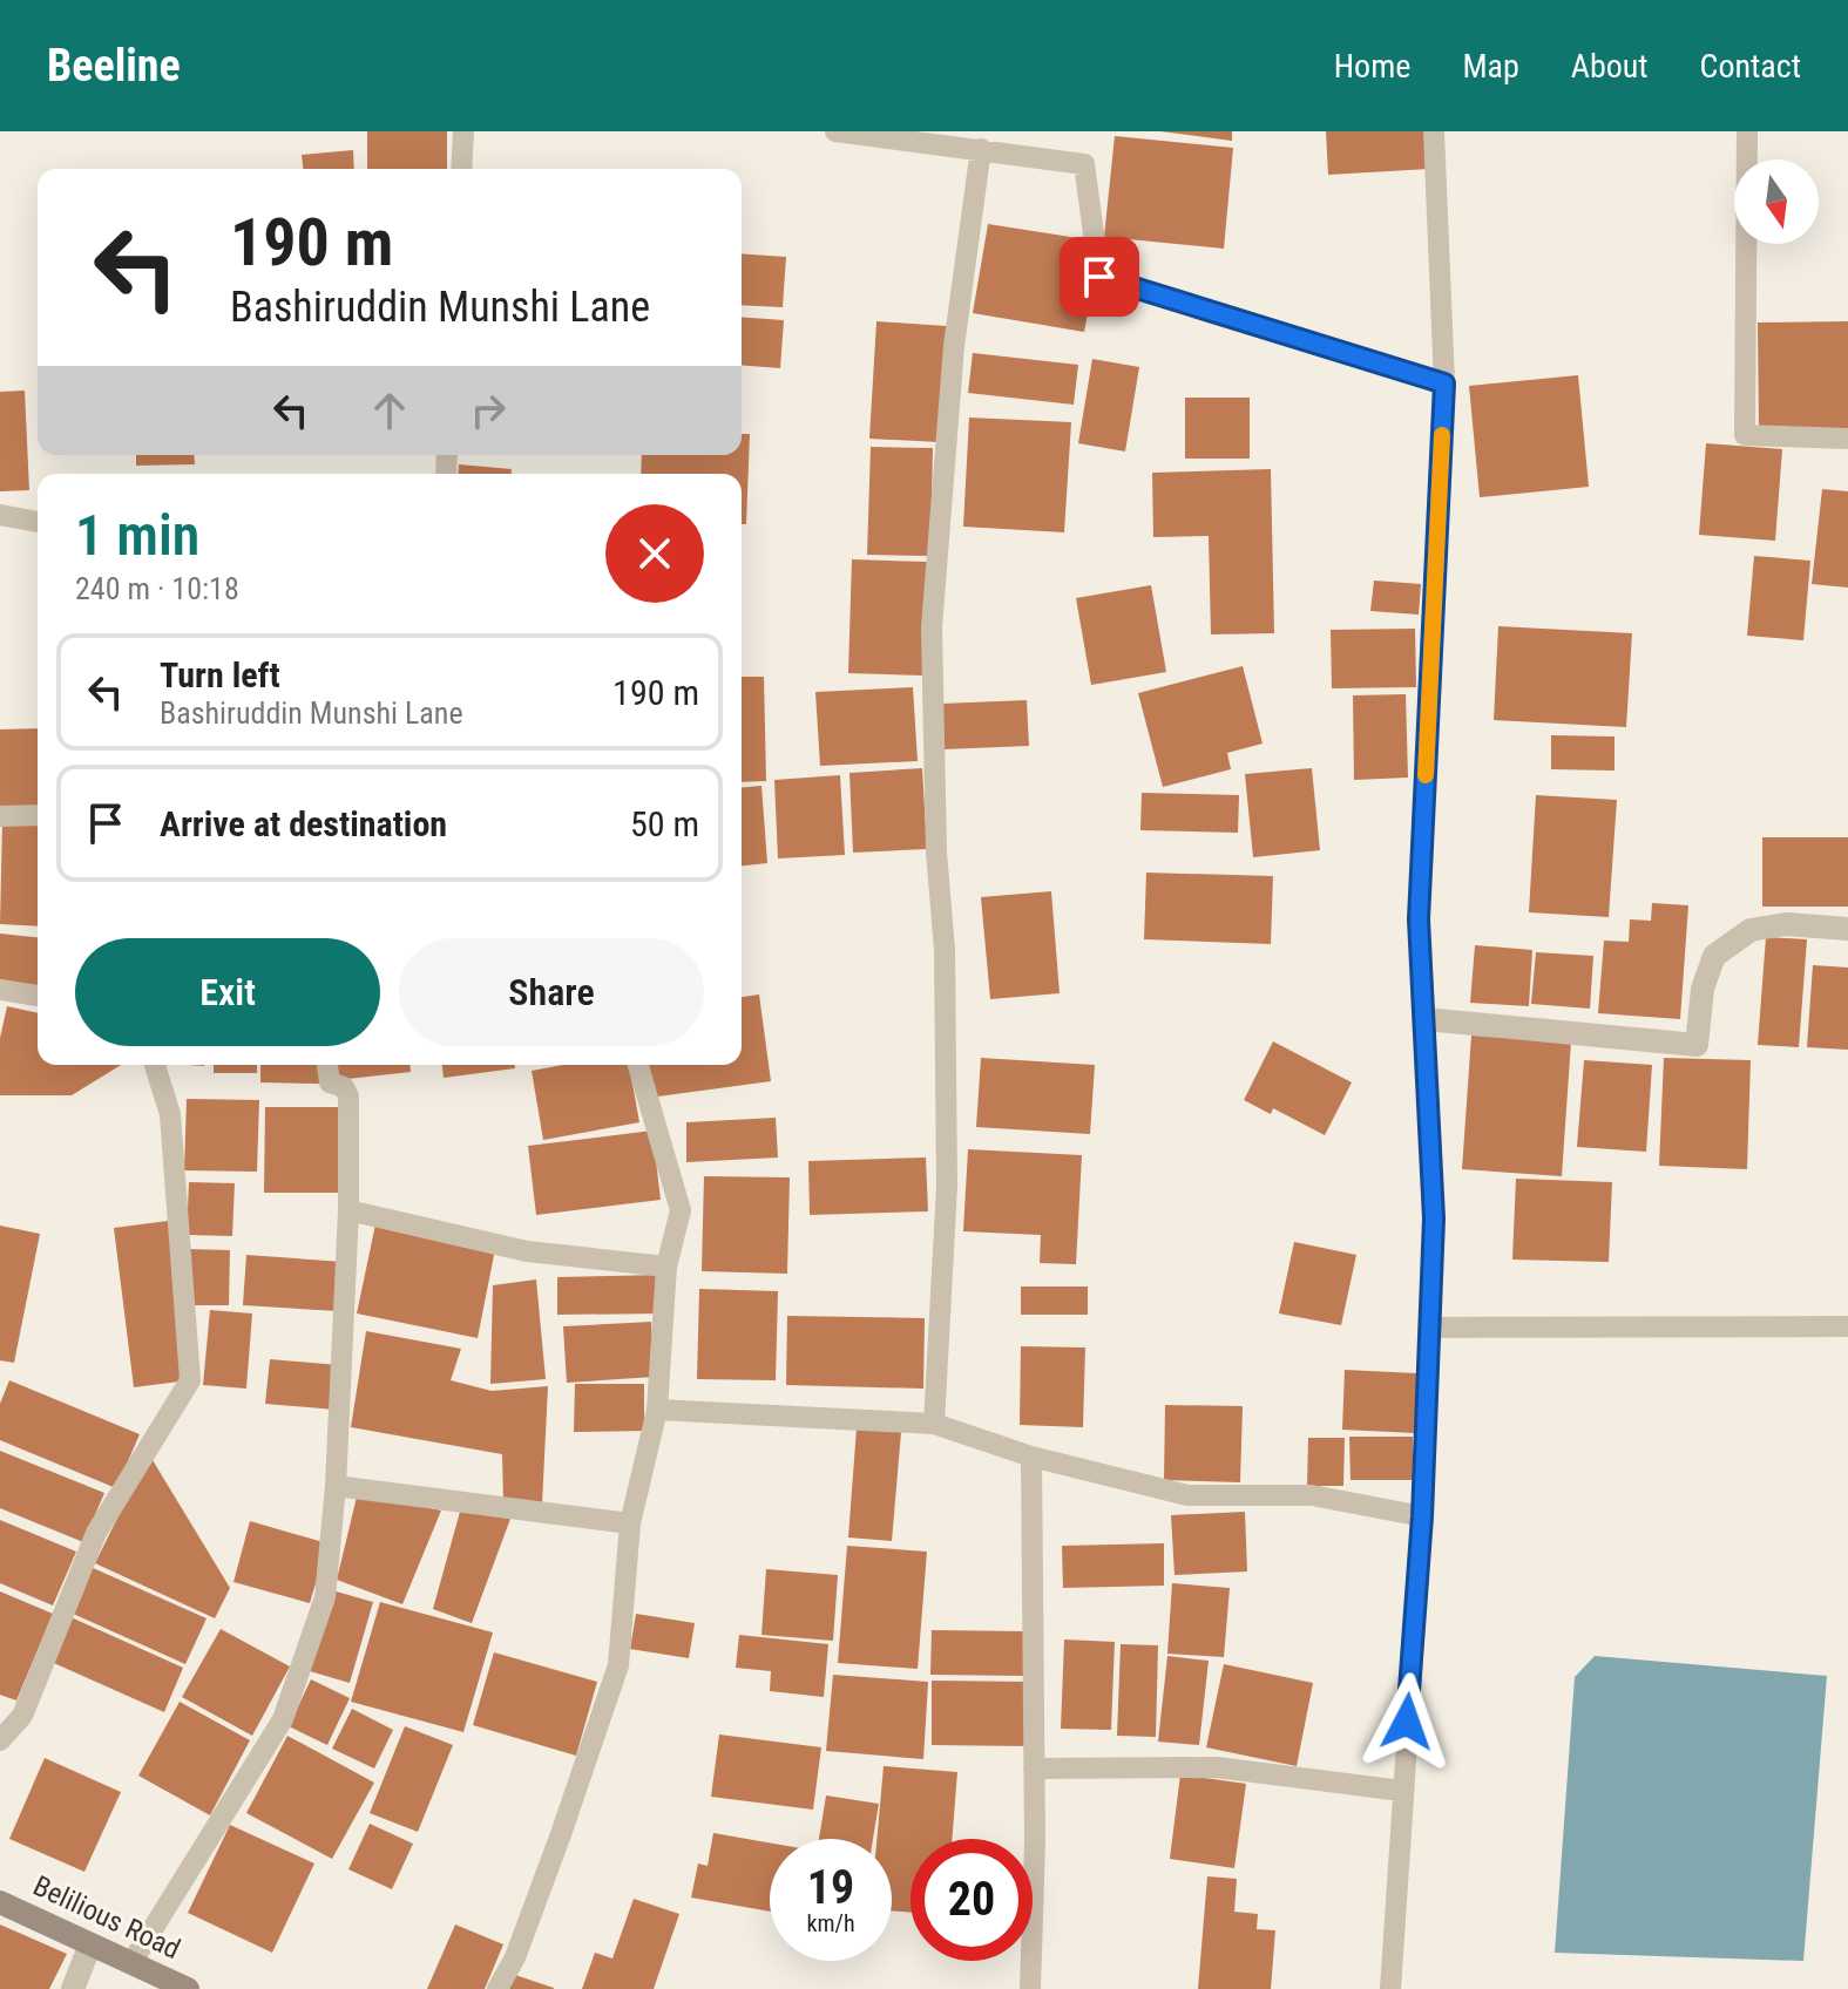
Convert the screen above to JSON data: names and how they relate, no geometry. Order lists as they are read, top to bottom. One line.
{"streets":{"main road":["Belilious Road"]},"north":"bottom","page":{"header":"Beeline","nav":["Home","Map","About","Contact"],"turn":["190 m","Bashiruddin Munshi Lane"],"heading":["1 min","240 m · 10:18"],"list":[{"name":"Turn left","note":"Bashiruddin Munshi Lane","value":"190 m"},{"name":"Arrive at destination","value":"50 m"}],"buttons":["Exit","Share"],"speed":"19 km/h","limit":"20"}}
